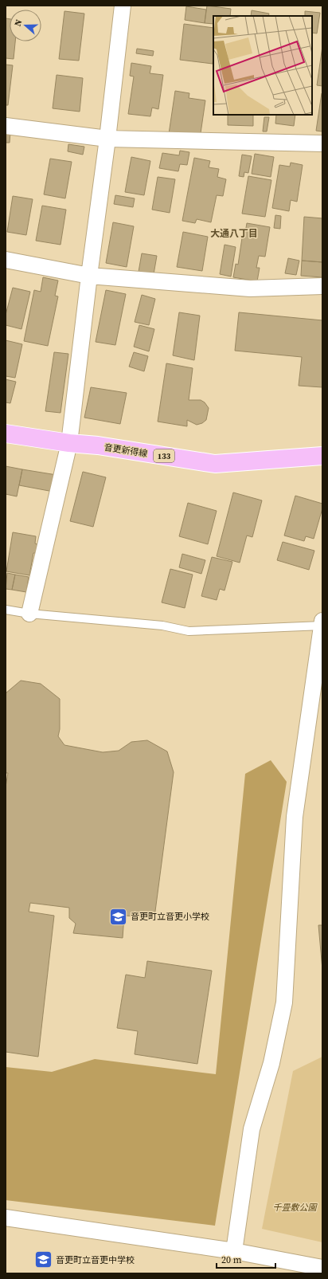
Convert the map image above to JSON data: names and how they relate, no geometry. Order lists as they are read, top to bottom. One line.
{"streets":{"main road":["音更新得線","133"]},"districts":["大通八丁目"],"parks":["千畳敷公園"],"places":{"school or university":["音更町立音更小学校","音更町立音更中学校"]},"scale_bar":"20 m","north":"left"}
